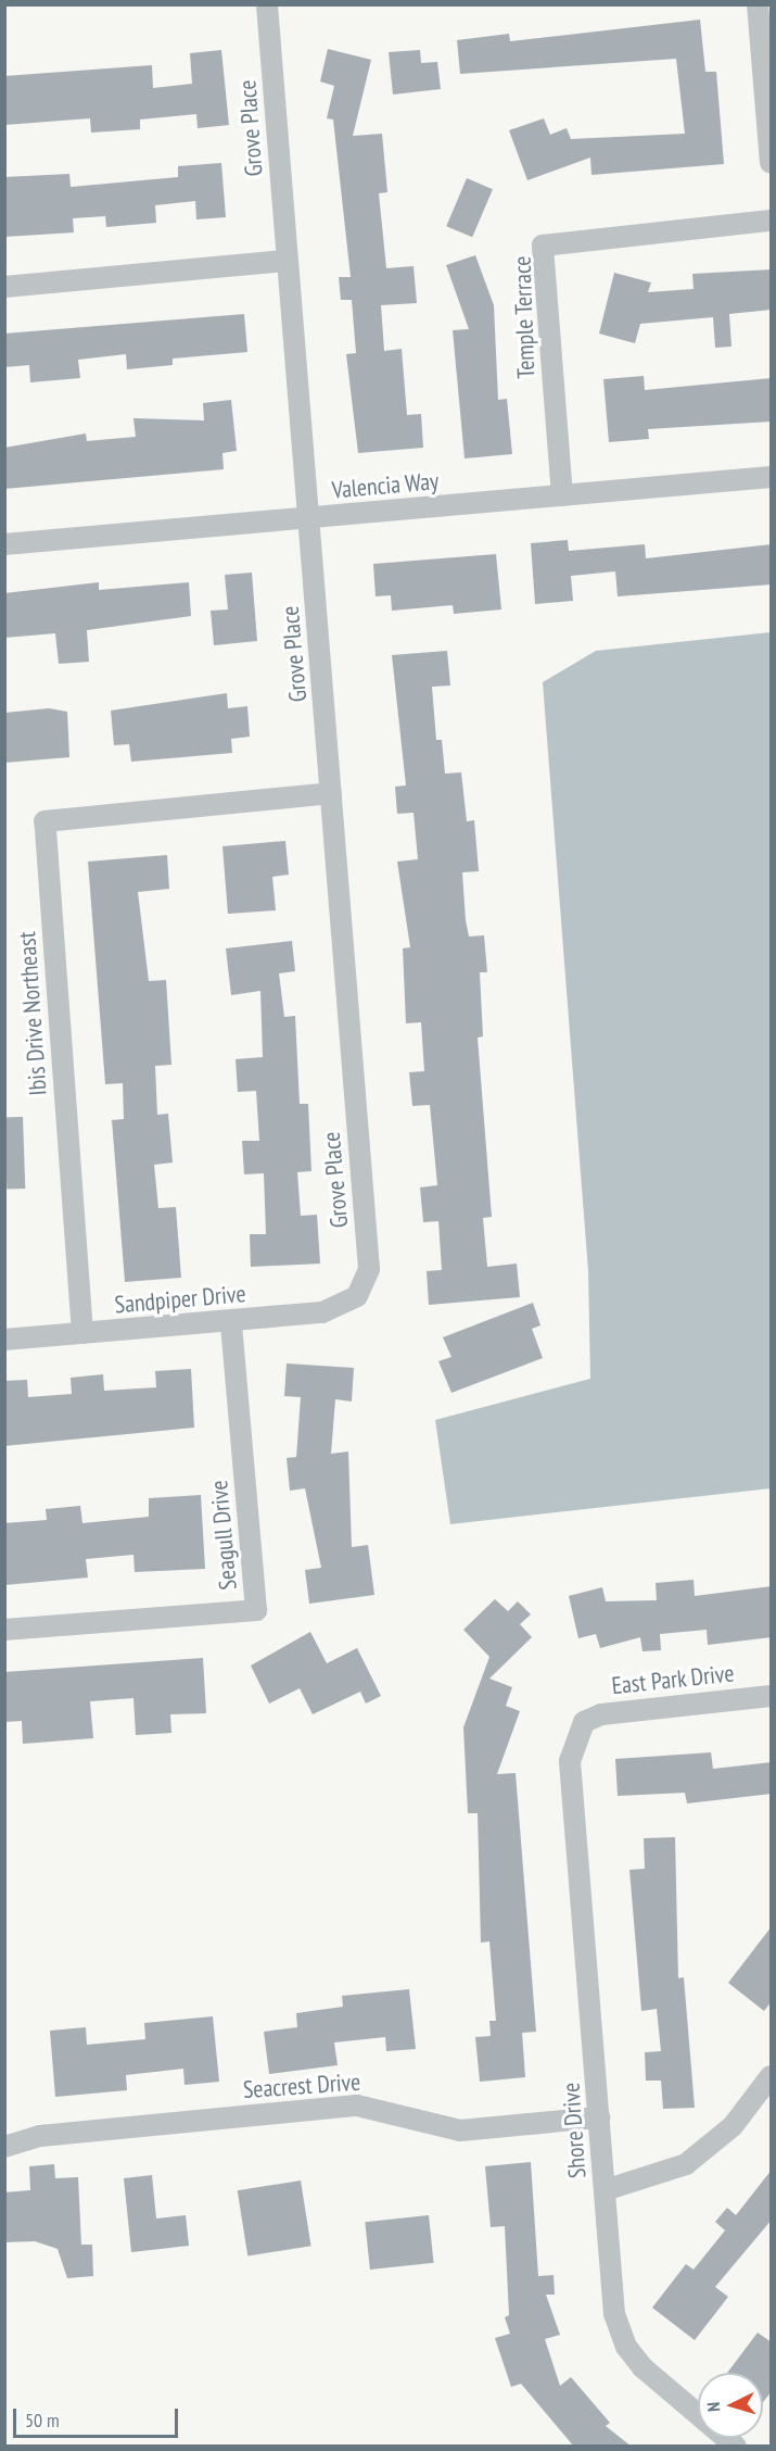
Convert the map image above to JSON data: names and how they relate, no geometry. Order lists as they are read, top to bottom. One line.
{"streets":{"street":["Grove Place","Temple Terrace","Valencia Way","Ibis Drive Northeast","Sandpiper Drive","Seagull Drive","East Park Drive","Seacrest Drive","Shore Drive"]},"crossings":[["Grove Place","Valencia Way"],["Grove Place","Ibis Drive Northeast"],["Grove Place","Sandpiper Drive"],["Temple Terrace","Valencia Way"],["Ibis Drive Northeast","Sandpiper Drive"],["Sandpiper Drive","Seagull Drive"],["East Park Drive","Shore Drive"],["Seacrest Drive","Shore Drive"]],"scale_bar":"50 m","north":"left"}
